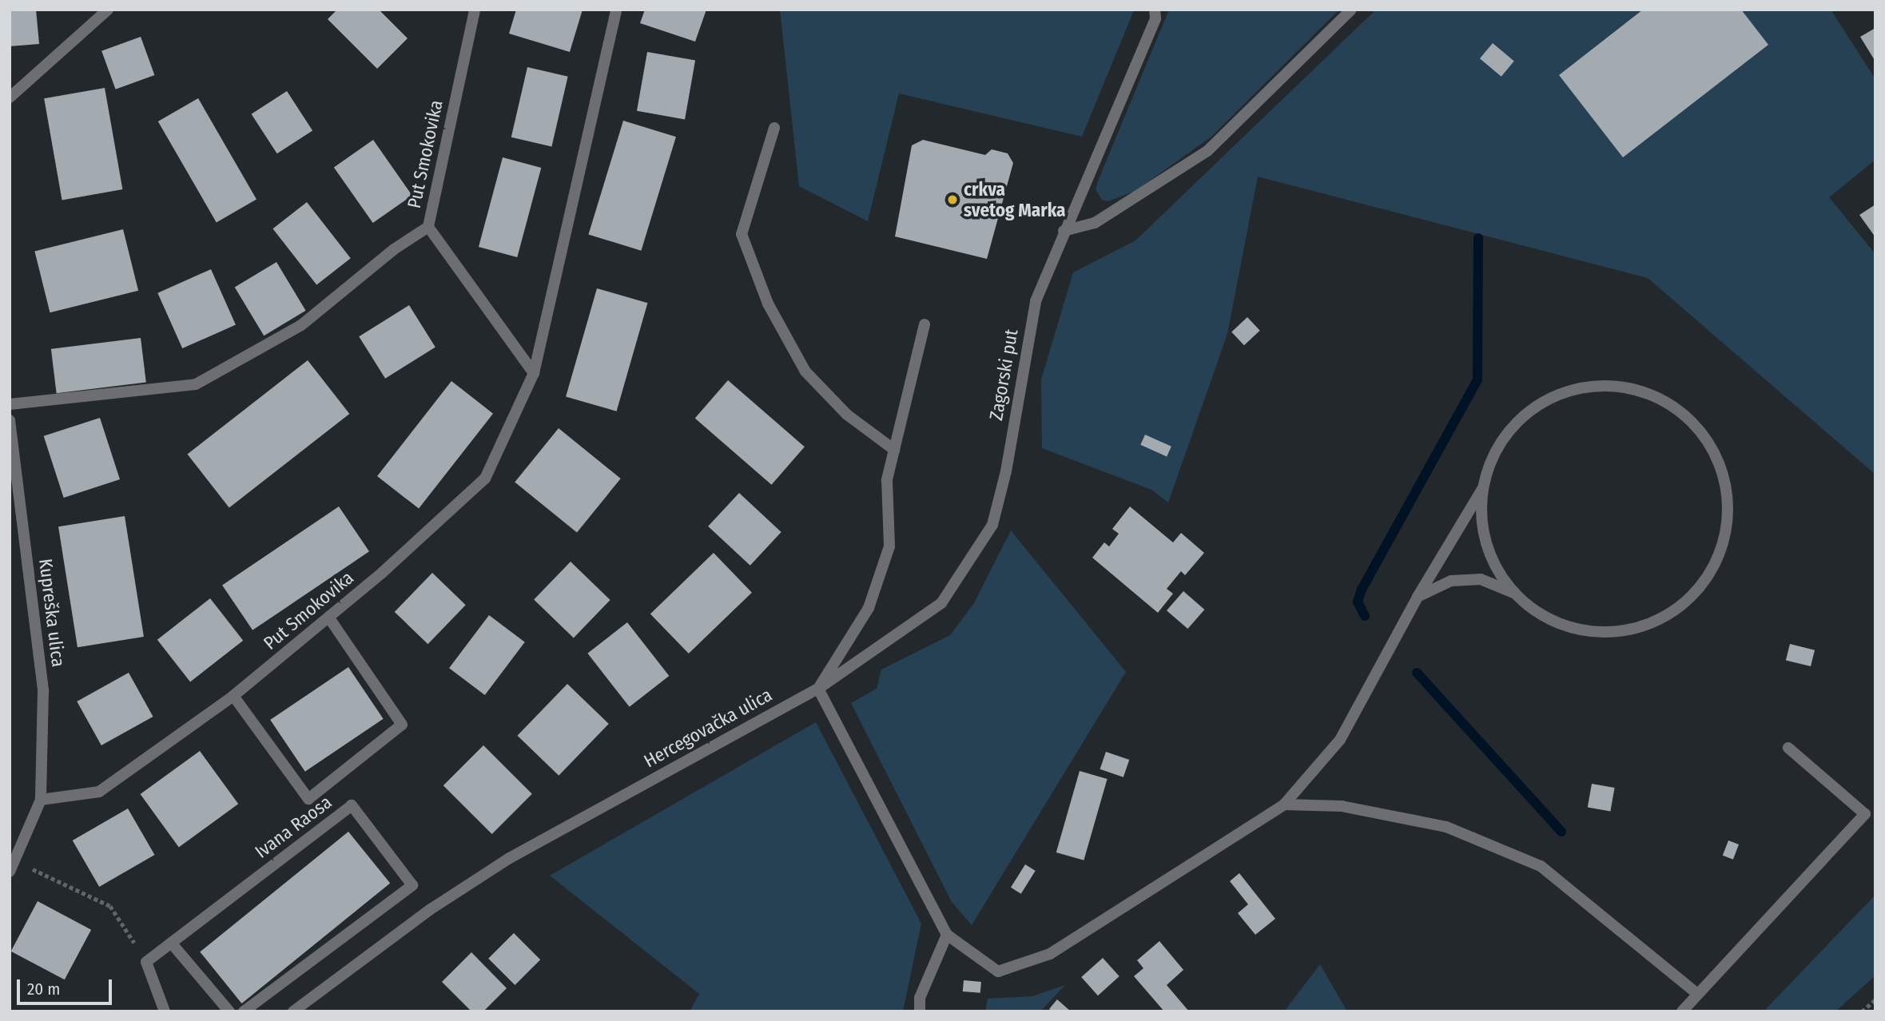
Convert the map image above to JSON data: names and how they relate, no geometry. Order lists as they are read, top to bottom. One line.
{"streets":{"street":["Put Smokovika","Zagorski put","Kupreška ulica","Hercegovačka ulica","Ivana Raosa"]},"crossings":[["Put Smokovika","Kupreška ulica"],["Zagorski put","Hercegovačka ulica"]],"places":["crkva svetog Marka"],"scale_bar":"20 m"}
